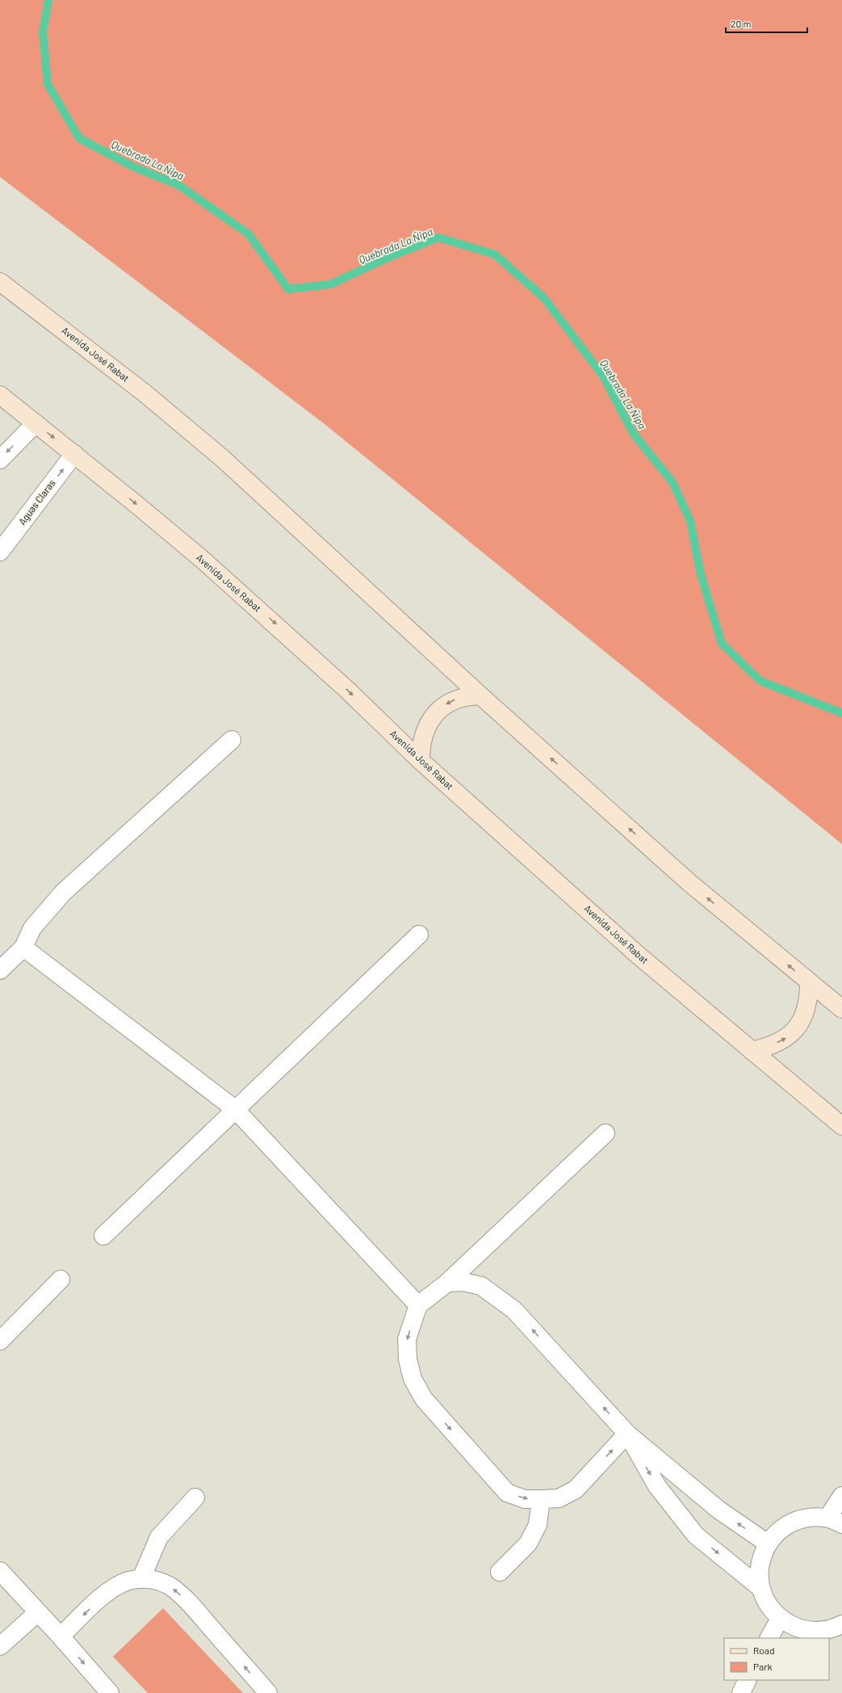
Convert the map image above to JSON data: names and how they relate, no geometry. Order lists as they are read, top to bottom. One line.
{"streets":{"street":["Avenida José Rabat","Aguas Claras"]},"crossings":[["Avenida José Rabat","Aguas Claras"]],"water":["Quebrada La Ñipa"],"legend":["Road","Park"],"scale_bar":"20 m"}
